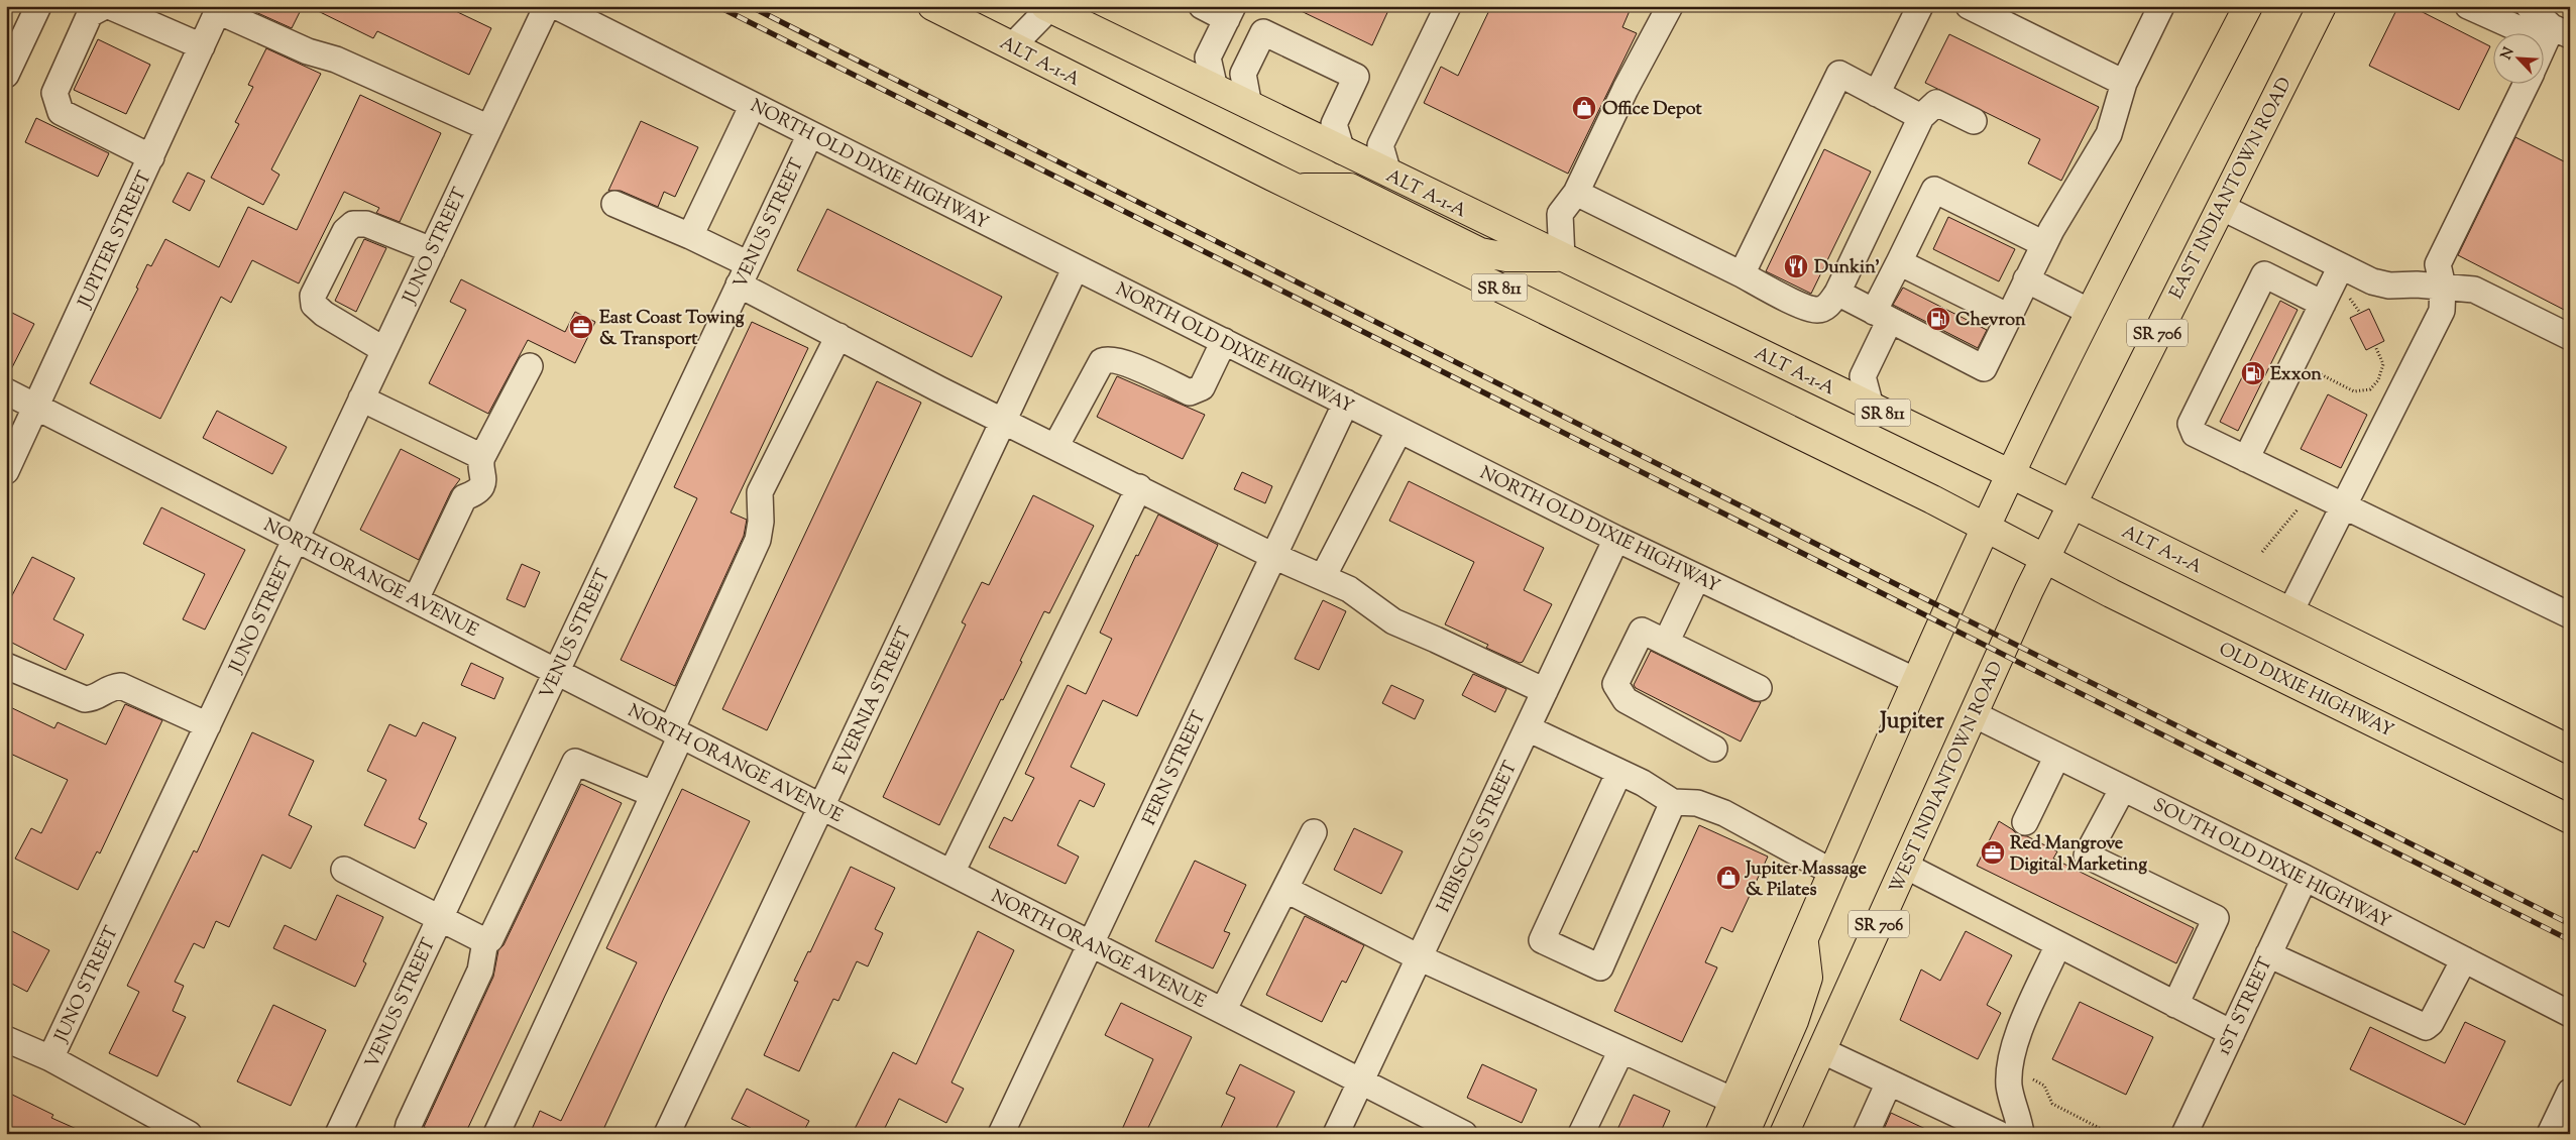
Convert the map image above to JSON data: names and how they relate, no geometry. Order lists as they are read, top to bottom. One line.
{"streets":{"main road":["ALT A-1-A","EAST INDIANTOWN ROAD","SR 811","SR 706","OLD DIXIE HIGHWAY","WEST INDIANTOWN ROAD"],"street":["NORTH OLD DIXIE HIGHWAY","VENUS STREET","JUPITER STREET","JUNO STREET","NORTH ORANGE AVENUE","EVERNIA STREET","FERN STREET","HIBISCUS STREET","SOUTH OLD DIXIE HIGHWAY","1ST STREET"]},"crossings":[["ALT A-1-A","EAST INDIANTOWN ROAD"],["ALT A-1-A","OLD DIXIE HIGHWAY"],["ALT A-1-A","WEST INDIANTOWN ROAD"],["NORTH OLD DIXIE HIGHWAY","VENUS STREET"],["NORTH OLD DIXIE HIGHWAY","EVERNIA STREET"],["NORTH OLD DIXIE HIGHWAY","FERN STREET"],["NORTH OLD DIXIE HIGHWAY","HIBISCUS STREET"],["EAST INDIANTOWN ROAD","WEST INDIANTOWN ROAD"],["VENUS STREET","NORTH ORANGE AVENUE"],["JUPITER STREET","NORTH ORANGE AVENUE"],["JUNO STREET","NORTH ORANGE AVENUE"],["NORTH ORANGE AVENUE","EVERNIA STREET"],["NORTH ORANGE AVENUE","FERN STREET"],["NORTH ORANGE AVENUE","HIBISCUS STREET"],["OLD DIXIE HIGHWAY","WEST INDIANTOWN ROAD"],["WEST INDIANTOWN ROAD","SOUTH OLD DIXIE HIGHWAY"],["SOUTH OLD DIXIE HIGHWAY","1ST STREET"]],"districts":["Jupiter"],"places":{"shop":["Office Depot","Jupiter Massage & Pilates"],"restaurant":["Dunkin'"],"fuel station":["Chevron","Exxon"],"office":["East Coast Towing & Transport","Red Mangrove Digital Marketing"]},"north":"top left"}
